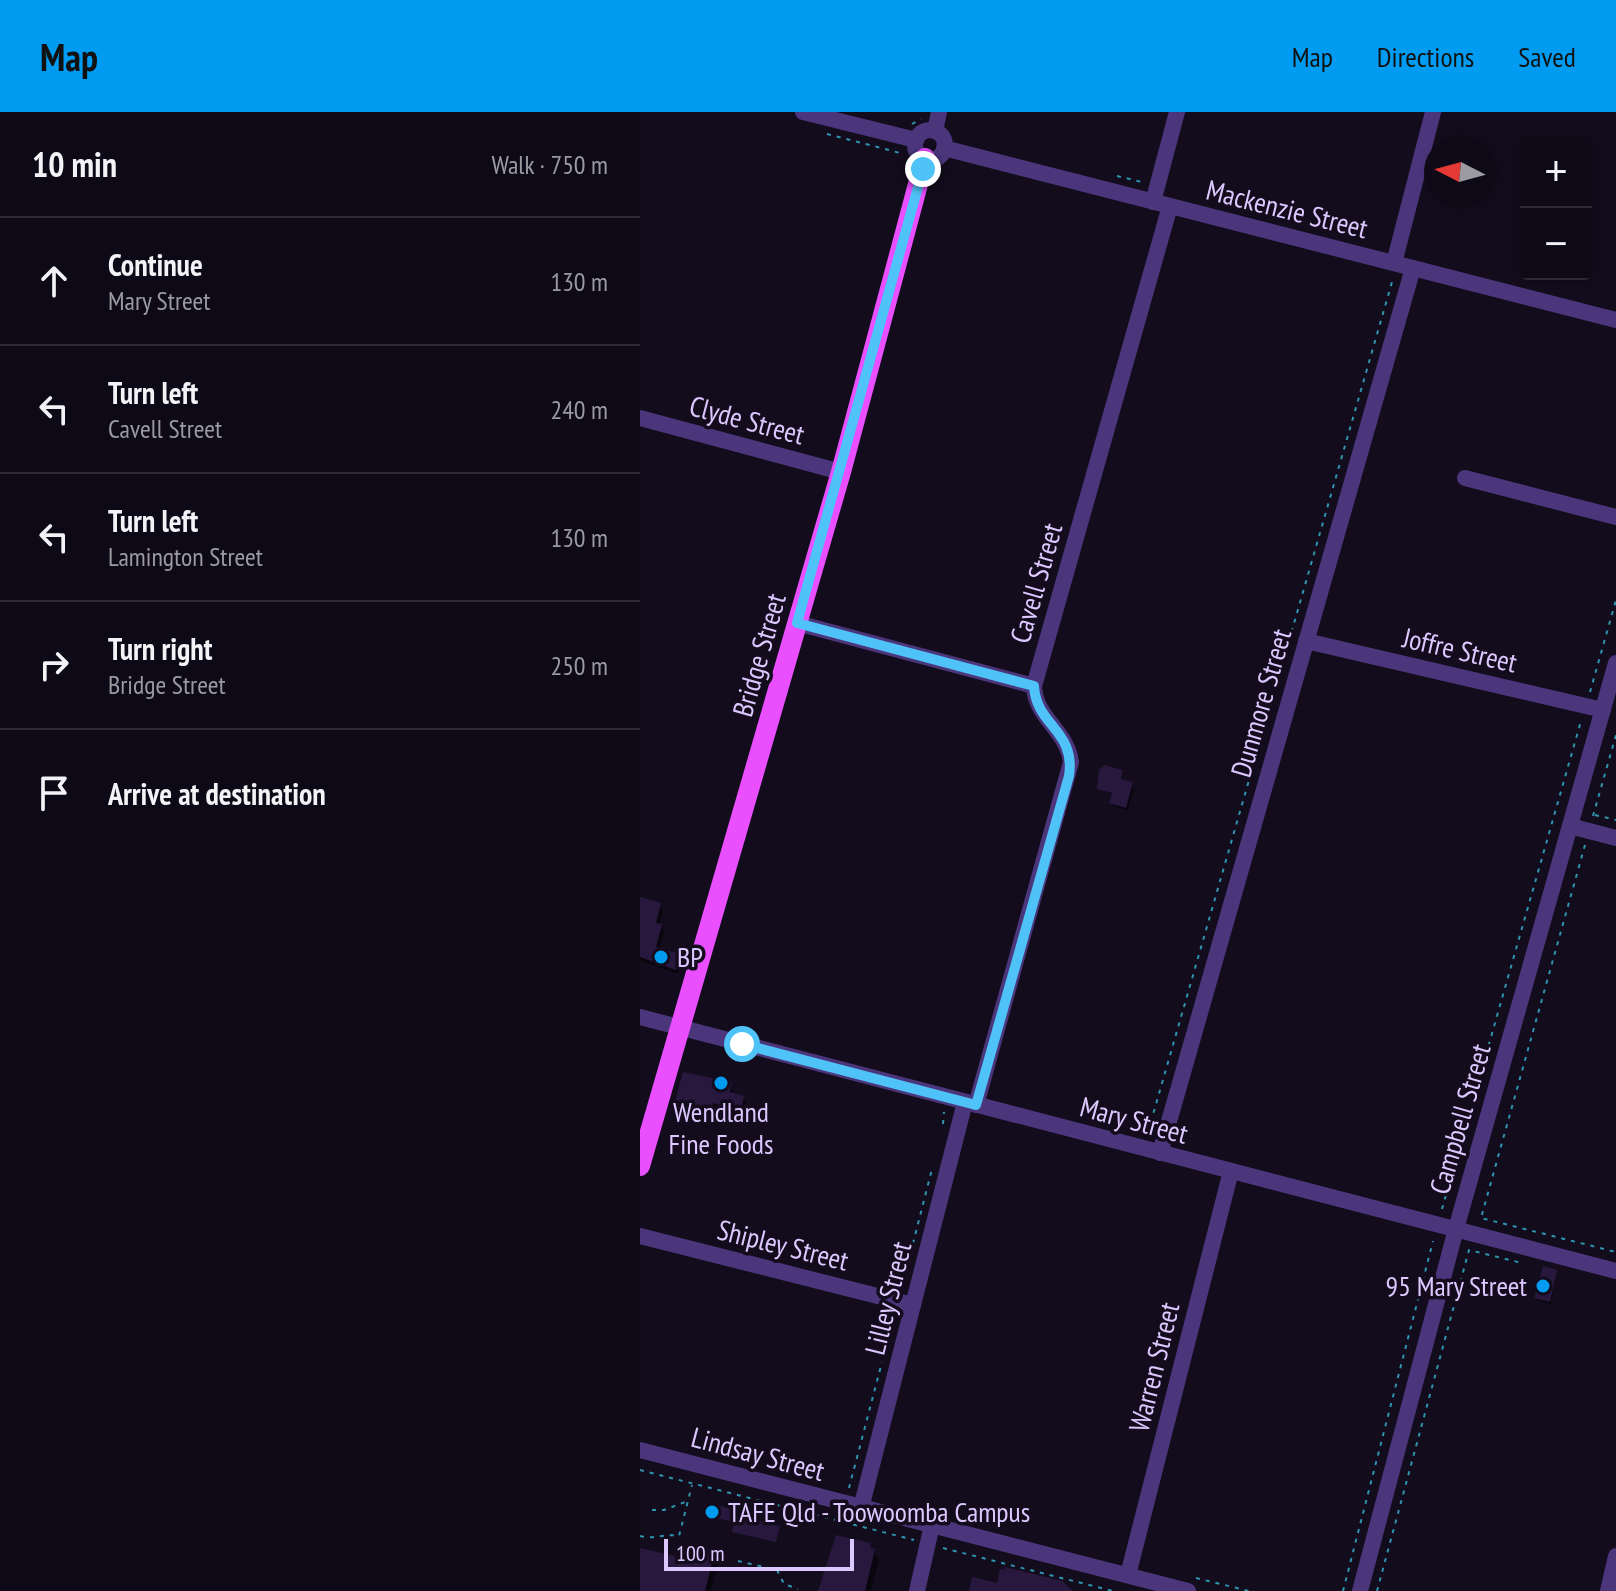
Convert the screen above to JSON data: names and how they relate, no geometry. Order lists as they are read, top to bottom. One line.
{"streets":{"main road":["Bridge Street"],"street":["Mackenzie Street","Clyde Street","Cavell Street","Joffre Street","Dunmore Street","Campbell Street","Mary Street","Shipley Street","Lilley Street","Warren Street","Lindsay Street"]},"crossings":[["Mackenzie Street","Cavell Street"],["Mackenzie Street","Dunmore Street"],["Clyde Street","Bridge Street"],["Cavell Street","Mary Street"],["Cavell Street","Lilley Street"],["Joffre Street","Dunmore Street"],["Joffre Street","Campbell Street"],["Bridge Street","Mary Street"],["Dunmore Street","Mary Street"],["Campbell Street","Mary Street"],["Mary Street","Lilley Street"],["Mary Street","Warren Street"],["Shipley Street","Lilley Street"],["Lilley Street","Lindsay Street"],["Warren Street","Lindsay Street"]],"places":["BP","Wendland Fine Foods","95 Mary Street","TAFE Qld - Toowoomba Campus"],"scale_bar":"100 m","north":"left","page":{"header":"Map","nav":["Map","Directions","Saved"],"heading":["10 min","Walk · 750 m"],"map_buttons":["+","−"],"list":[["Continue","Mary Street","130 m"],["Turn left","Cavell Street","240 m"],["Turn left","Lamington Street","130 m"],["Turn right","Bridge Street","250 m"],"Arrive at destination"],"scale":"100 m"}}
